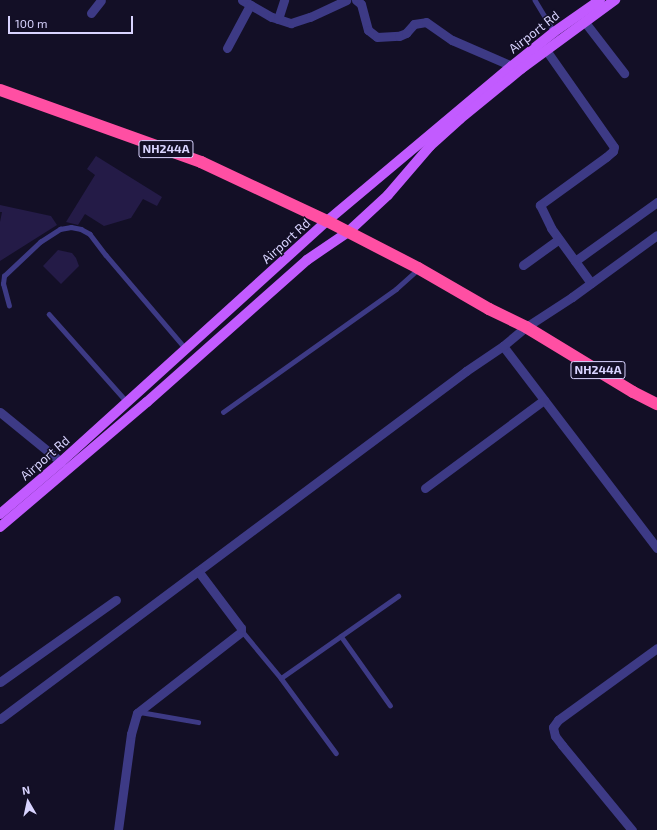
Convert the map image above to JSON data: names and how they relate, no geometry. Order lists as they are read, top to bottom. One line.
{"streets":{"highway":["NH244A"],"main road":["Airport Rd"]},"crossings":[["Airport Rd","NH244A"]],"scale_bar":"100 m","north":"top"}
